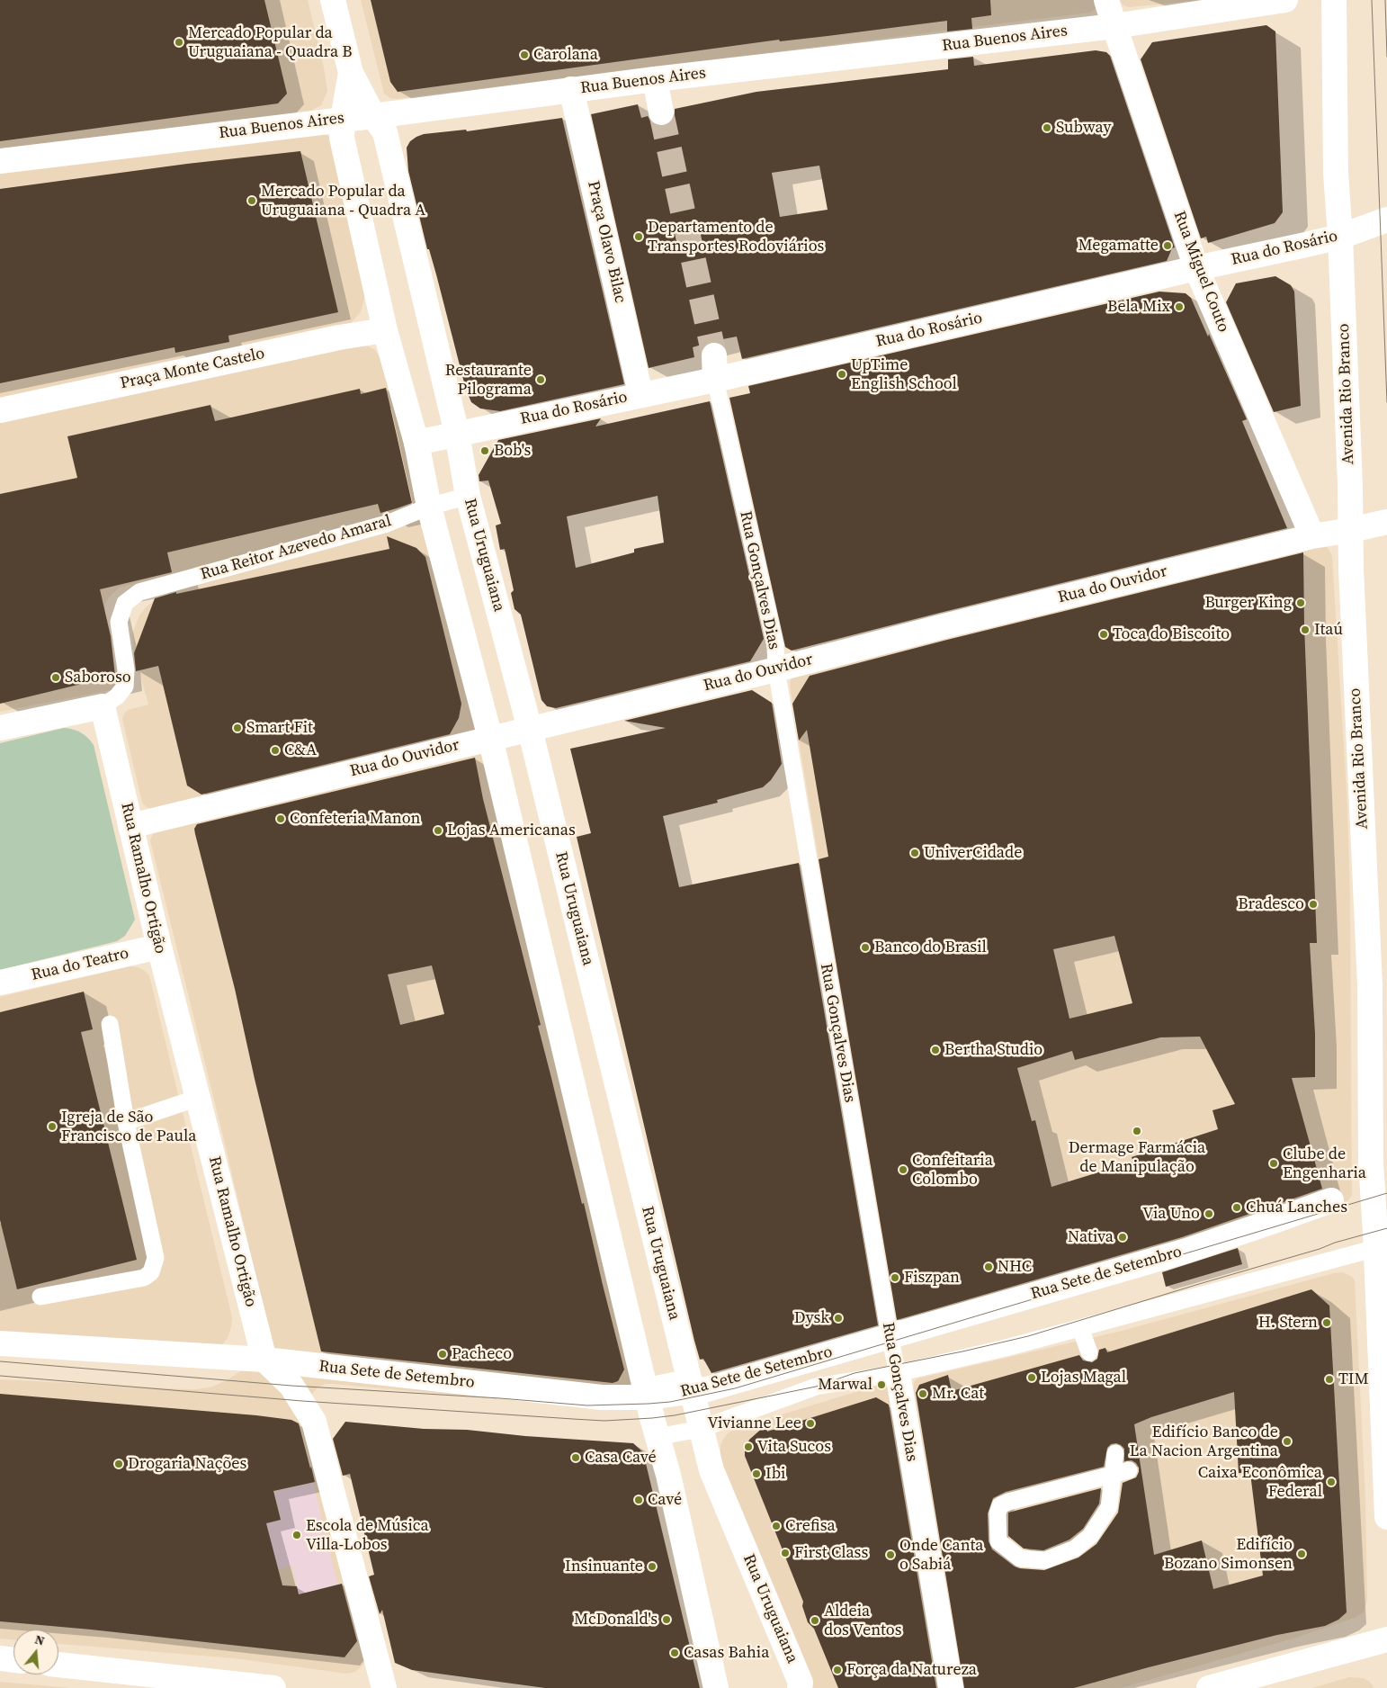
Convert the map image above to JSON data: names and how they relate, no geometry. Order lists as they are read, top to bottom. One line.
{"streets":{"street":["Rua Buenos Aires","Praça Olavo Bilac","Rua do Rosário","Rua Miguel Couto","Praça Monte Castelo","Avenida Rio Branco","Rua Uruguaiana","Rua Gonçalves Dias","Rua do Ouvidor","Rua Ramalho Ortigão","Rua do Teatro","Rua Sete de Setembro"],"lane":["Rua Reitor Azevedo Amaral"]},"crossings":[["Rua Buenos Aires","Praça Olavo Bilac"],["Rua Buenos Aires","Rua Miguel Couto"],["Rua Buenos Aires","Rua Uruguaiana"],["Praça Olavo Bilac","Rua do Rosário"],["Rua do Rosário","Rua Miguel Couto"],["Rua do Rosário","Avenida Rio Branco"],["Rua do Rosário","Rua Uruguaiana"],["Rua do Rosário","Rua Gonçalves Dias"],["Rua Miguel Couto","Rua do Ouvidor"],["Praça Monte Castelo","Rua Uruguaiana"],["Avenida Rio Branco","Rua do Ouvidor"],["Avenida Rio Branco","Rua Sete de Setembro"],["Rua Reitor Azevedo Amaral","Rua Uruguaiana"],["Rua Reitor Azevedo Amaral","Rua Ramalho Ortigão"],["Rua Uruguaiana","Rua do Ouvidor"],["Rua Uruguaiana","Rua Sete de Setembro"],["Rua Gonçalves Dias","Rua do Ouvidor"],["Rua Gonçalves Dias","Rua Sete de Setembro"],["Rua do Ouvidor","Rua Ramalho Ortigão"],["Rua Ramalho Ortigão","Rua do Teatro"],["Rua Ramalho Ortigão","Rua Sete de Setembro"]],"places":["Mercado Popular da Uruguaiana - Quadra B","Carolana","Subway","Mercado Popular da Uruguaiana - Quadra A","Departamento de Transportes Rodoviários","Megamatte","Bela Mix","UpTime English School","Restaurante Pilograma","Bob's","Burger King","Itaú","Toca do Biscoito","Saboroso","Smart Fit","C&A","Confeteria Manon","Lojas Americanas","UniverCidade","Bradesco","Banco do Brasil","Bertha Studio","Igreja de São Francisco de Paula","Dermage Farmácia de Manipulação","Clube de Engenharia","Confeitaria Colombo","Chuá Lanches","Via Uno","Nativa","NHC","Fiszpan","Dysk","H. Stern","Pacheco","Lojas Magal","TIM","Marwal","Mr. Cat","Vivianne Lee","Edifício Banco de La Nacion Argentina","Vita Sucos","Casa Cavé","Drogaria Nações","Ibi","Caixa Econômica Federal","Cavé","Crefisa","Escola de Música Villa-Lobos","First Class","Edifício Bozano Simonsen","Onde Canta o Sabiá","Insinuante","McDonald's","Aldeia dos Ventos","Casas Bahia","Força da Natureza"],"north":"top"}
